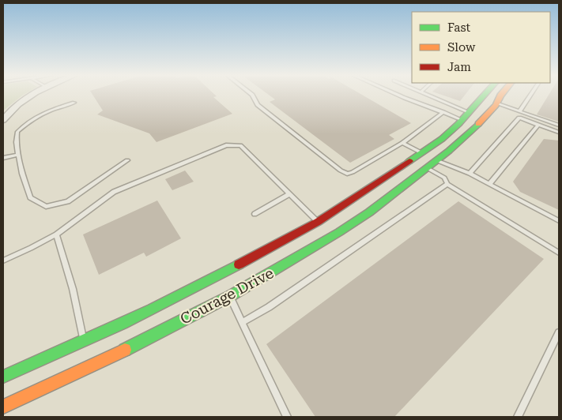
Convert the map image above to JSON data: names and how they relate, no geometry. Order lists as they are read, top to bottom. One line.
{"streets":{"street":["Courage Drive"]},"legend":["Fast","Slow","Jam"]}
